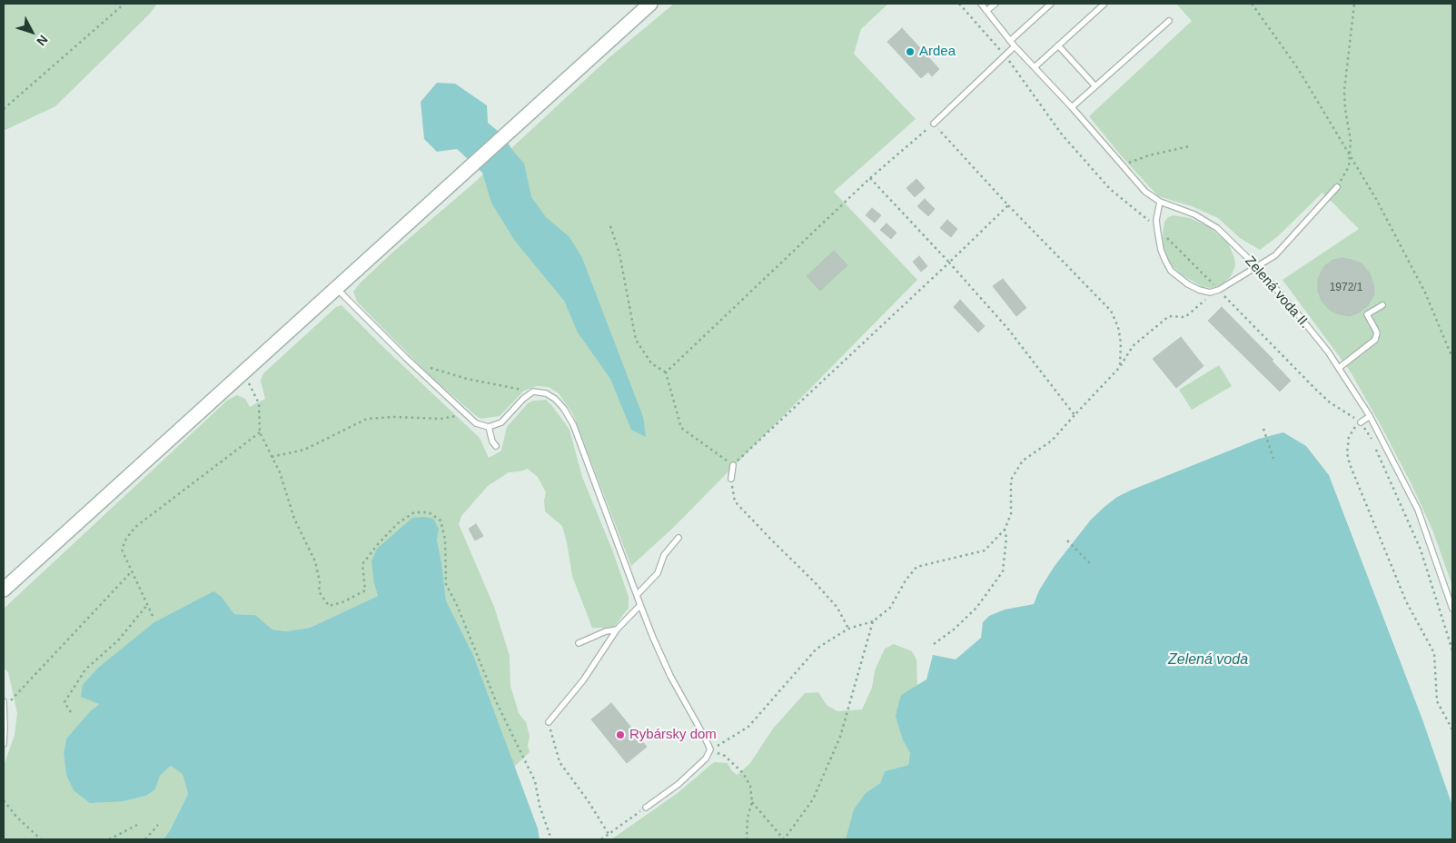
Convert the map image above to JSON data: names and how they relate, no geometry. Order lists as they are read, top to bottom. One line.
{"streets":{"lane":["Zelená voda II."]},"water":["Zelená voda"],"places":["Ardea","Rybársky dom"],"house_numbers":["1972/1"],"north":"bottom right"}
